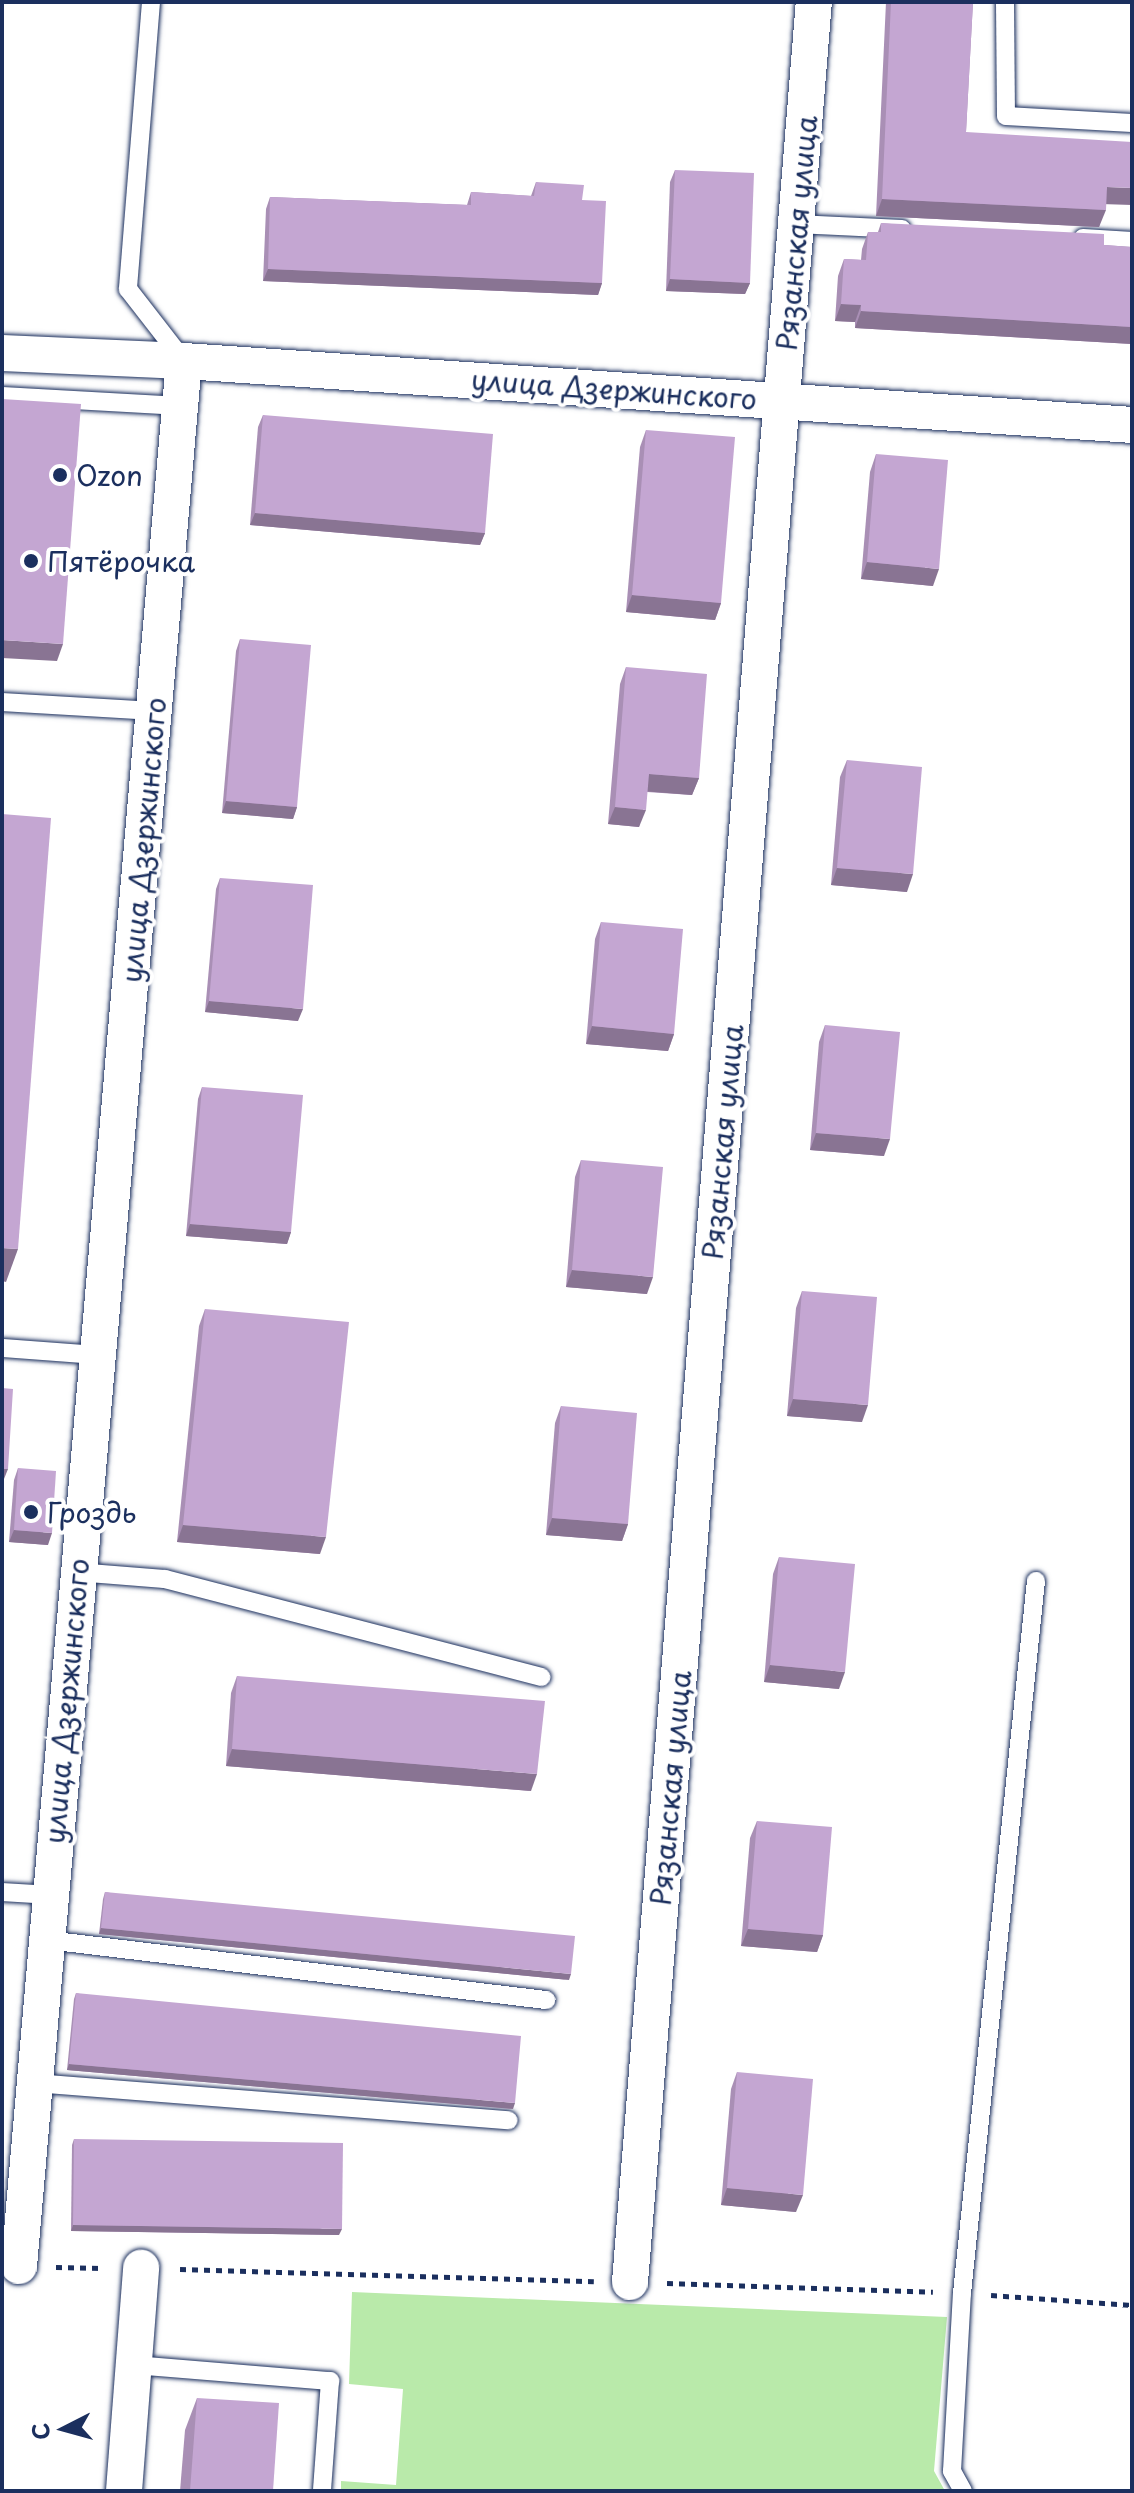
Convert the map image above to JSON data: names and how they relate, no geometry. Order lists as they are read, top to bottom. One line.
{"streets":{"street":["Рязанская улица","улица Дзержинского"]},"crossings":[["Рязанская улица","улица Дзержинского"]],"places":["Ozon","Пятёрочка","Гроздь"],"north":"left"}
